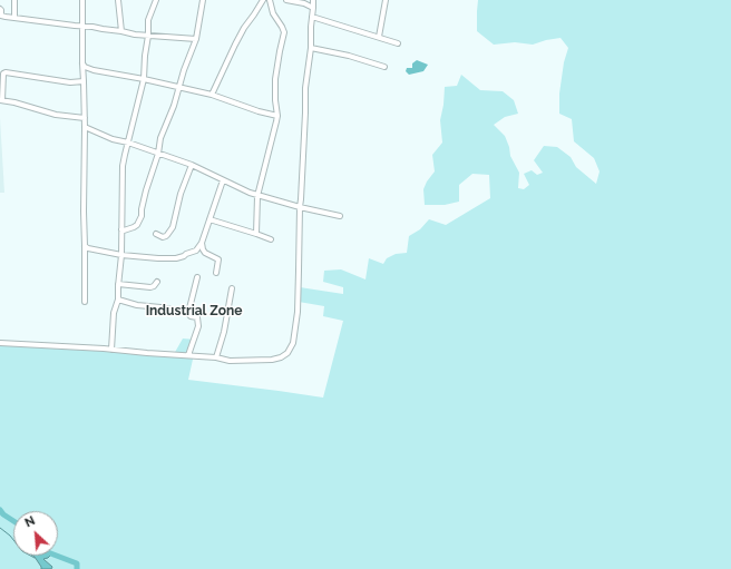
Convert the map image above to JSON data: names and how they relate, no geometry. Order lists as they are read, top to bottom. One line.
{"districts":["Industrial Zone"],"north":"top left"}
